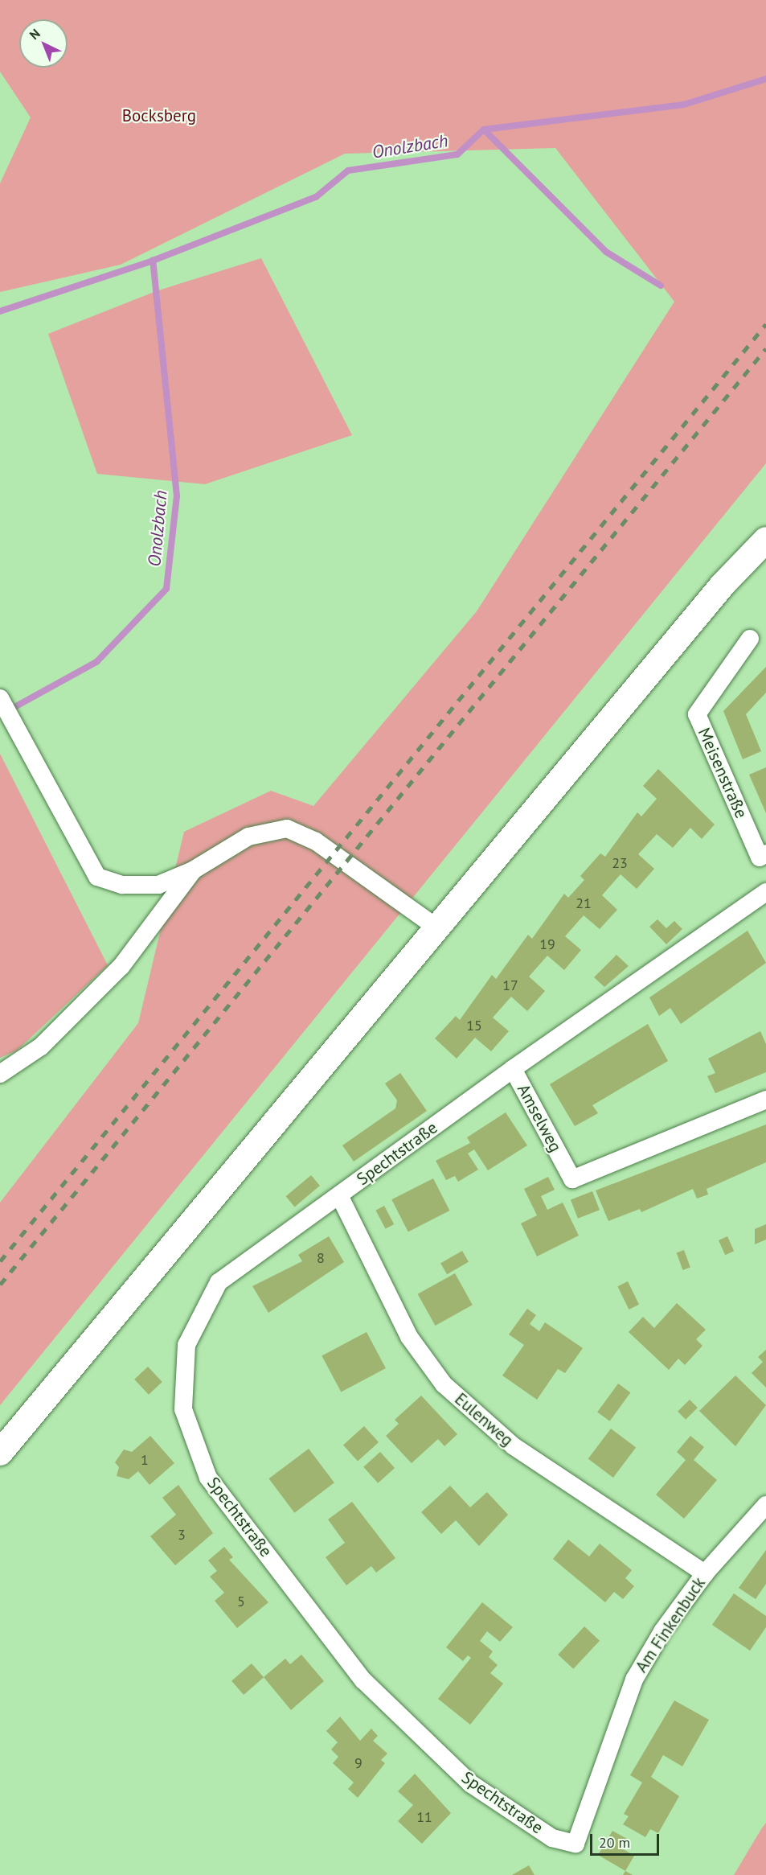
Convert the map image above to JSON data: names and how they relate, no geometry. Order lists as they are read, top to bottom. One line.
{"streets":{"street":["Meisenstraße","Amselweg","Spechtstraße","Eulenweg","Am Finkenbuck"]},"crossings":[["Amselweg","Spechtstraße"],["Spechtstraße","Eulenweg"],["Spechtstraße","Am Finkenbuck"],["Eulenweg","Am Finkenbuck"]],"water":["Onolzbach"],"parks":["Bocksberg"],"house_numbers":["23","21","19","17","15","8","1","3","5","9","11"],"scale_bar":"20 m","north":"top left"}
